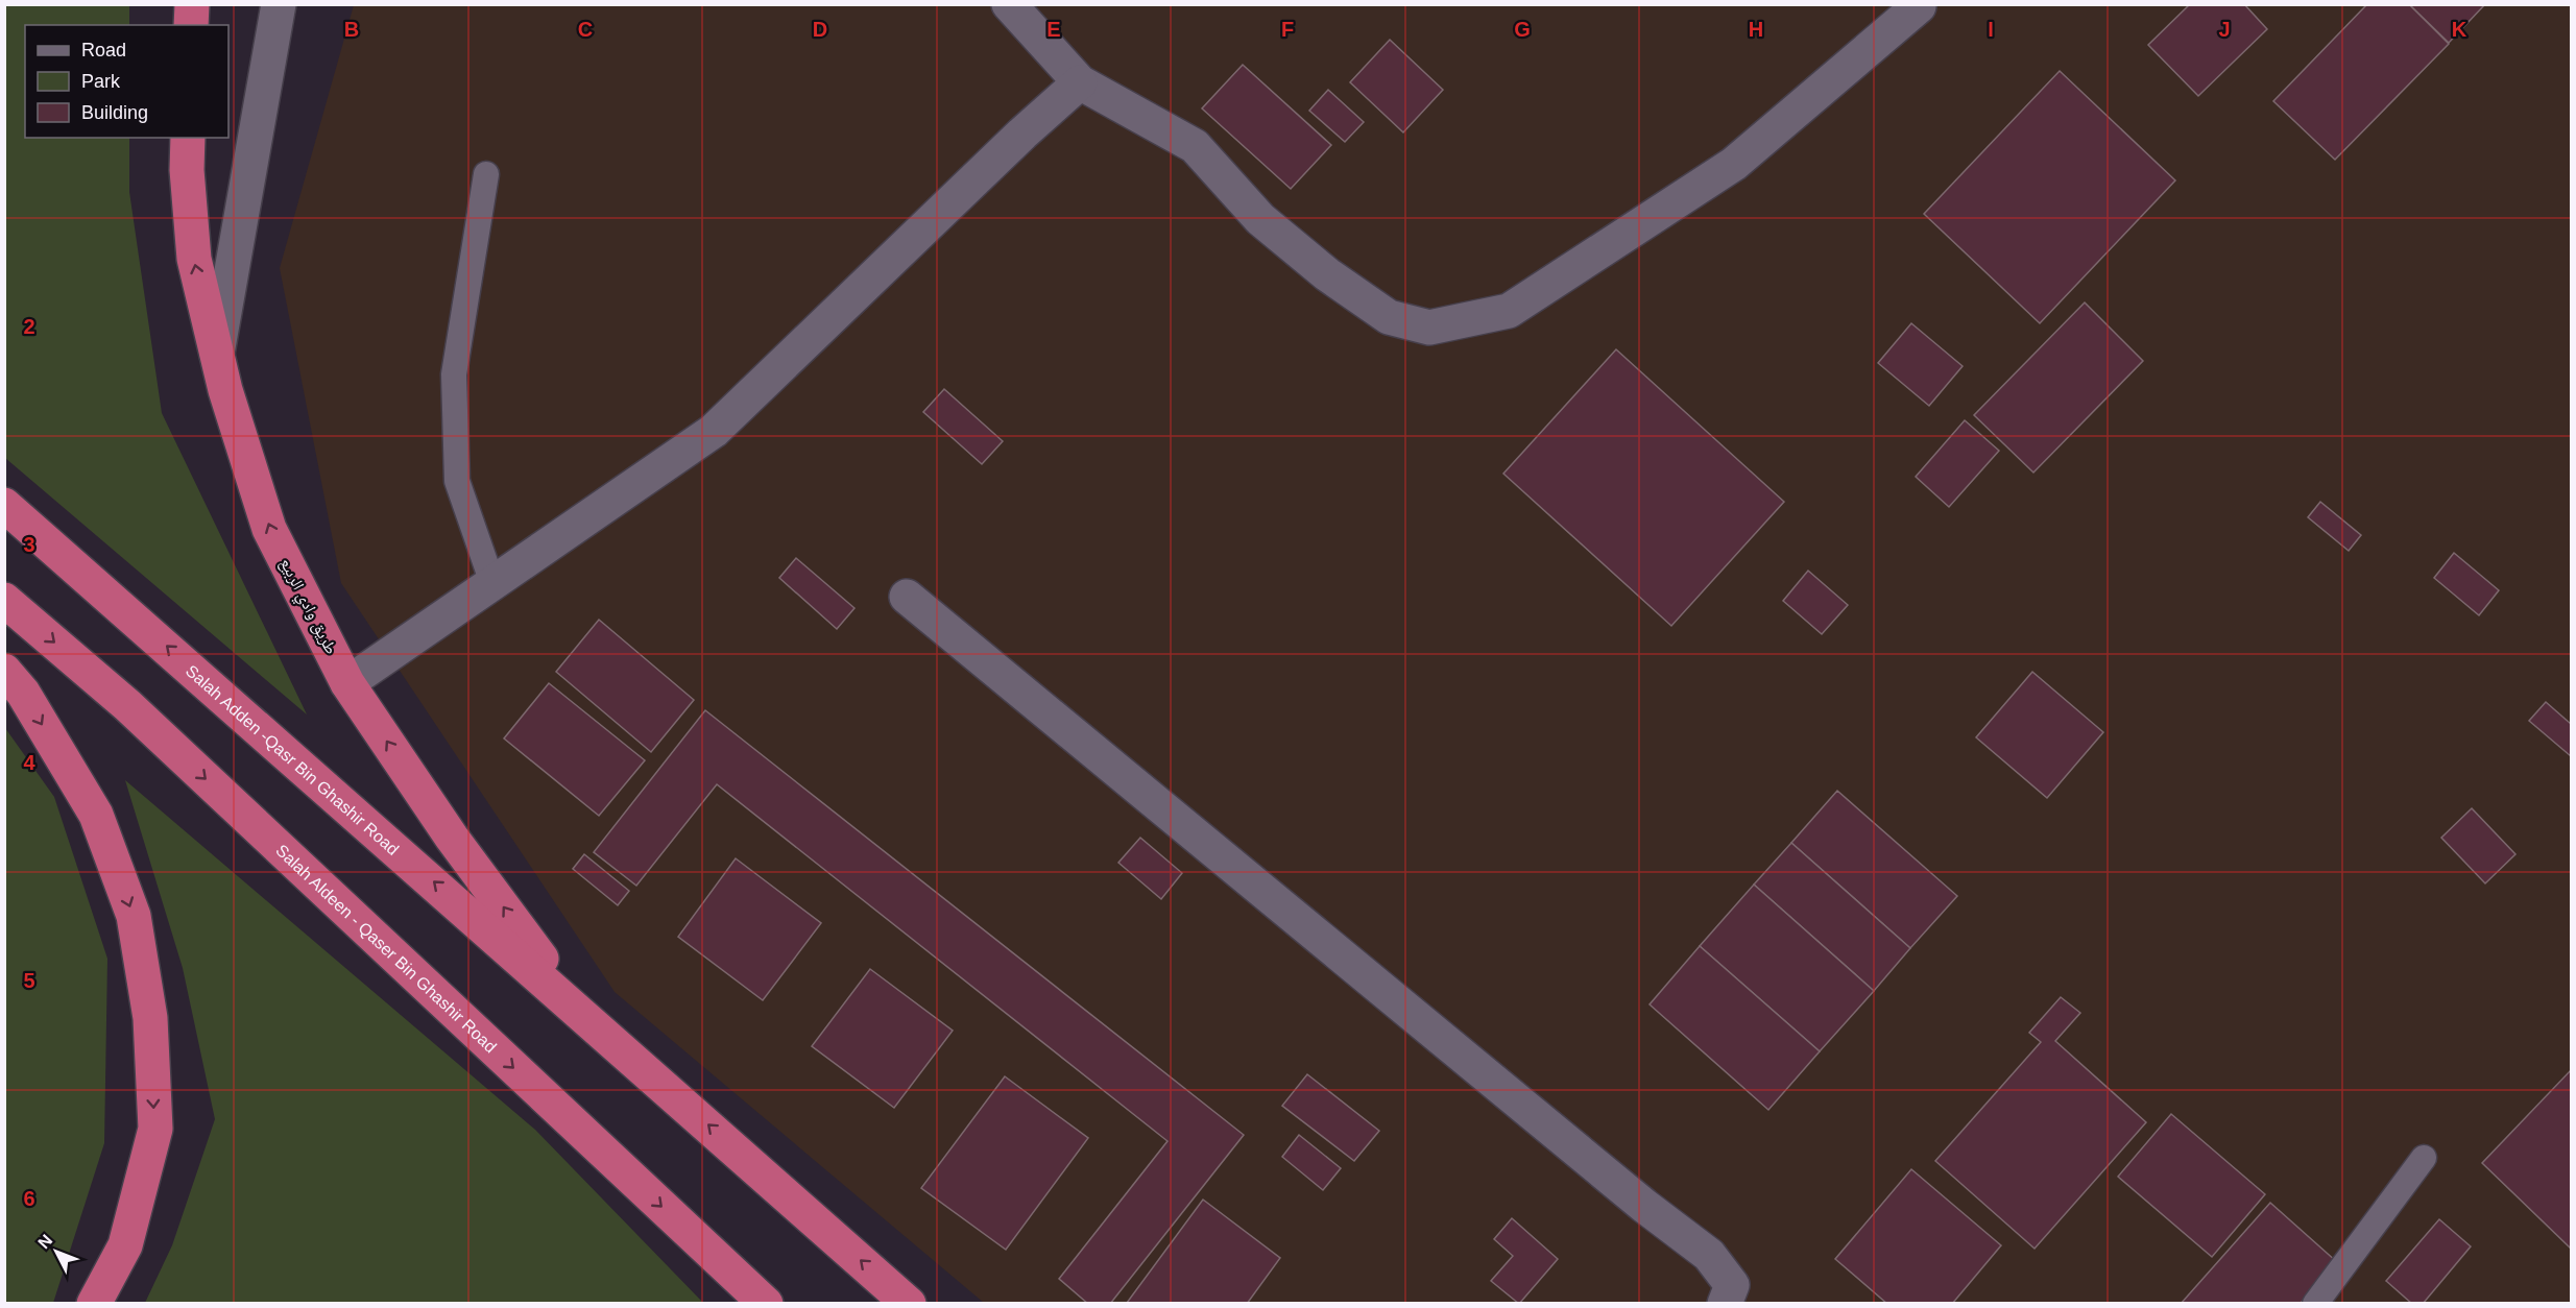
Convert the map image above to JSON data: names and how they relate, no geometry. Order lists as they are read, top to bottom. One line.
{"streets":{"highway":["طريق وادي الربيع","Salah Adden -Qasr Bin Ghashir Road","Salah Aldeen - Qaser Bin Ghashir Road"]},"crossings":[["طريق وادي الربيع","Salah Adden -Qasr Bin Ghashir Road"]],"one_way":["طريق وادي الربيع","Salah Adden -Qasr Bin Ghashir Road"],"legend":["Road","Park","Building"],"north":"top left","grid":{"columns":["B","C","D","E","F","G","H","I","J","K"],"rows":["2","3","4","5","6"]}}
